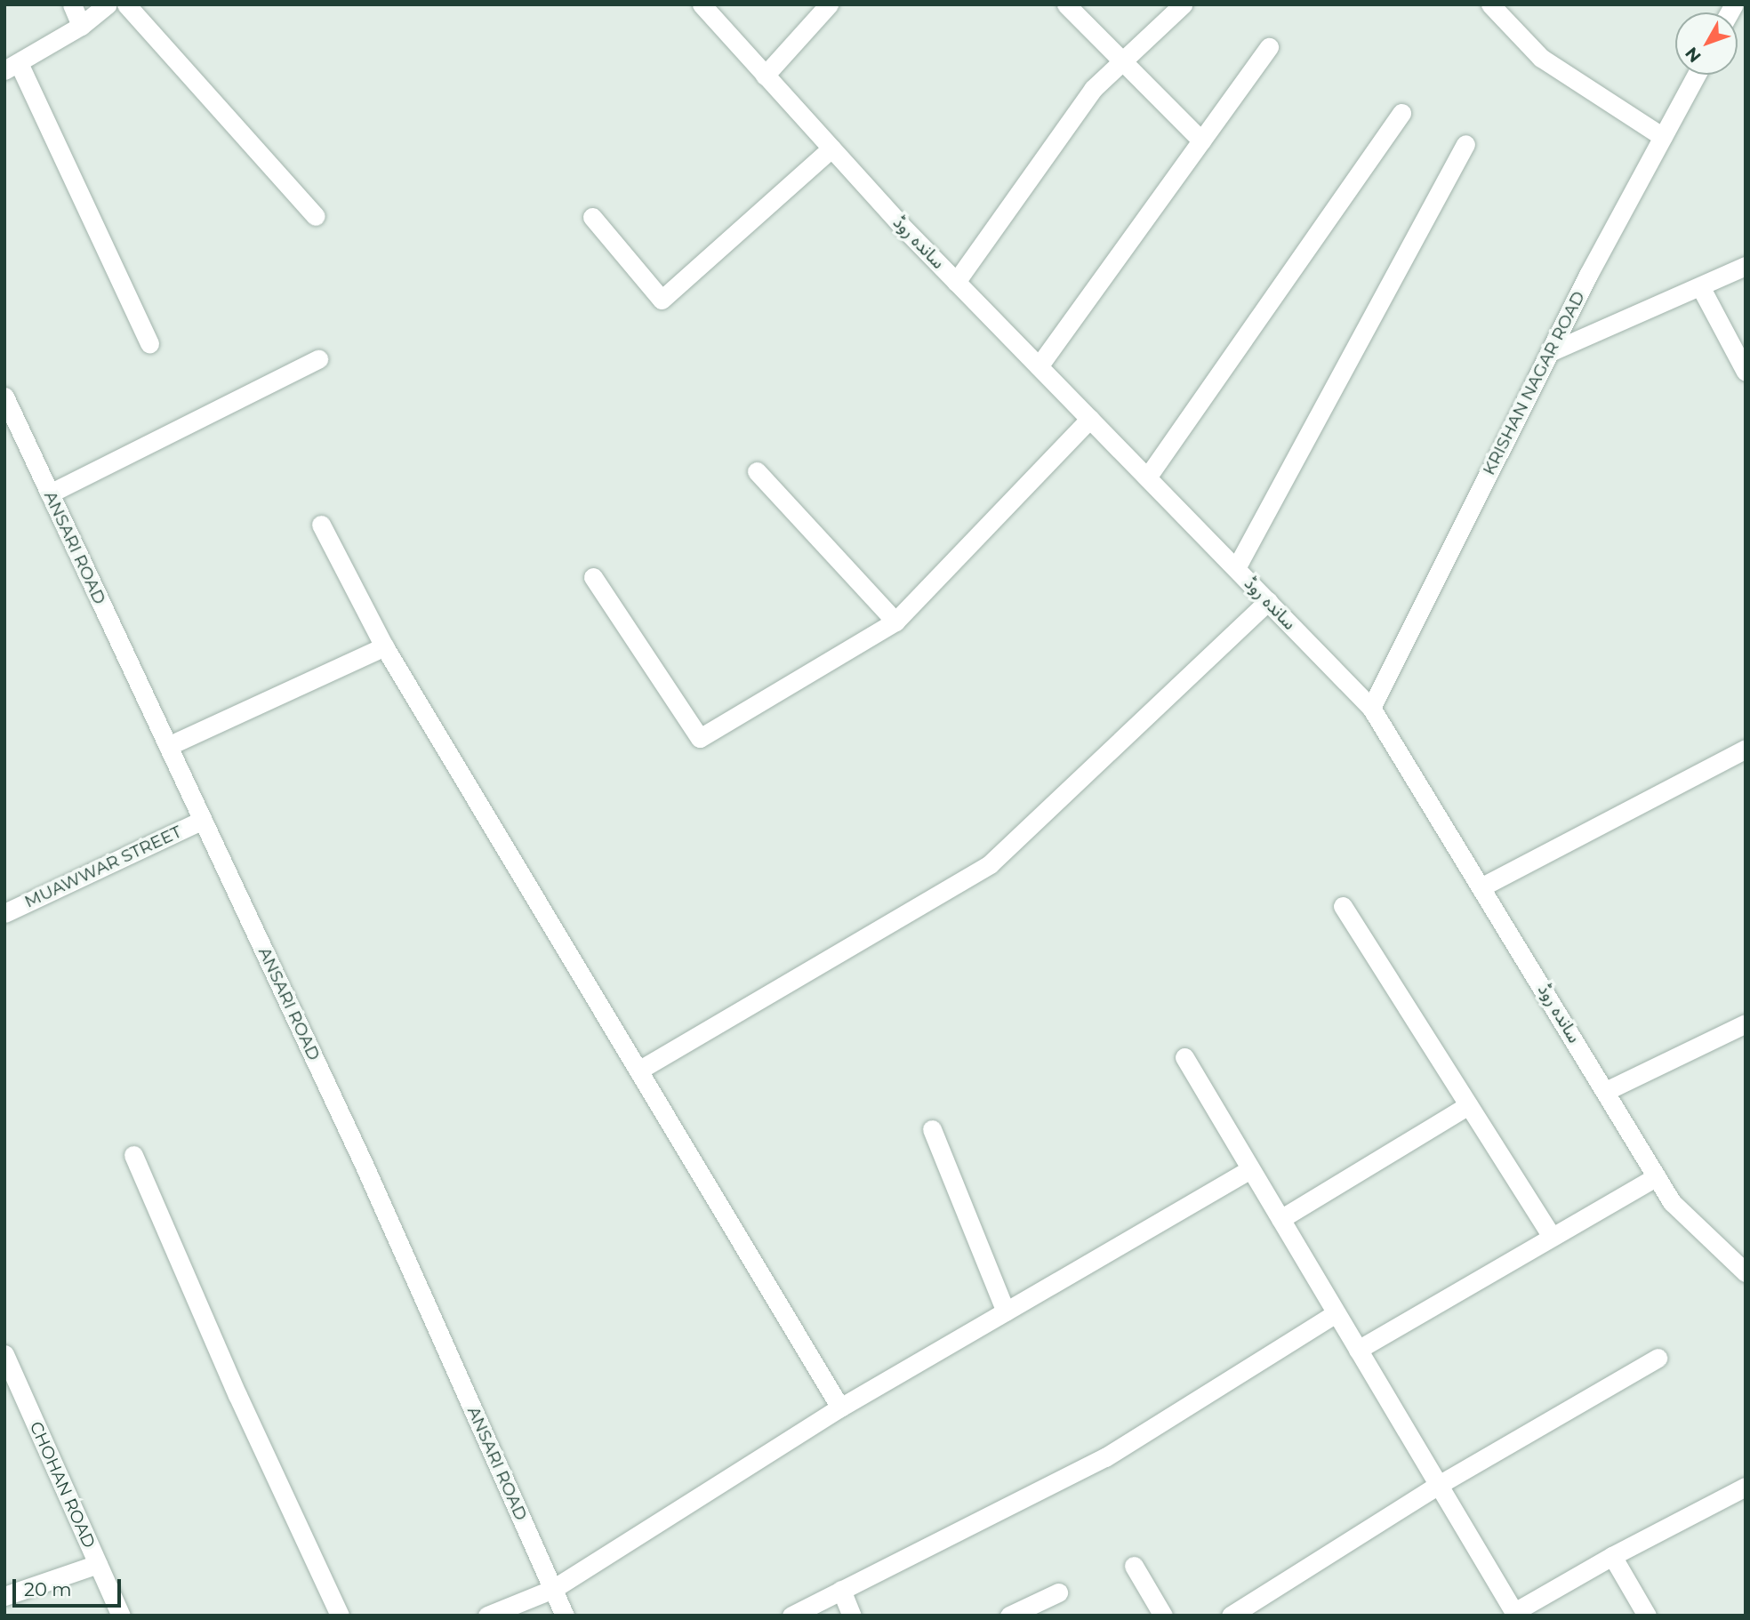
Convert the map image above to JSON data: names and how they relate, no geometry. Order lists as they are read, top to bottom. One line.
{"streets":{"street":["ساندہ روڈ","KRISHAN NAGAR ROAD","ANSARI ROAD","MUAWWAR STREET","CHOHAN ROAD"]},"crossings":[["ساندہ روڈ","KRISHAN NAGAR ROAD"],["ANSARI ROAD","MUAWWAR STREET"]],"scale_bar":"20 m","north":"bottom left"}
